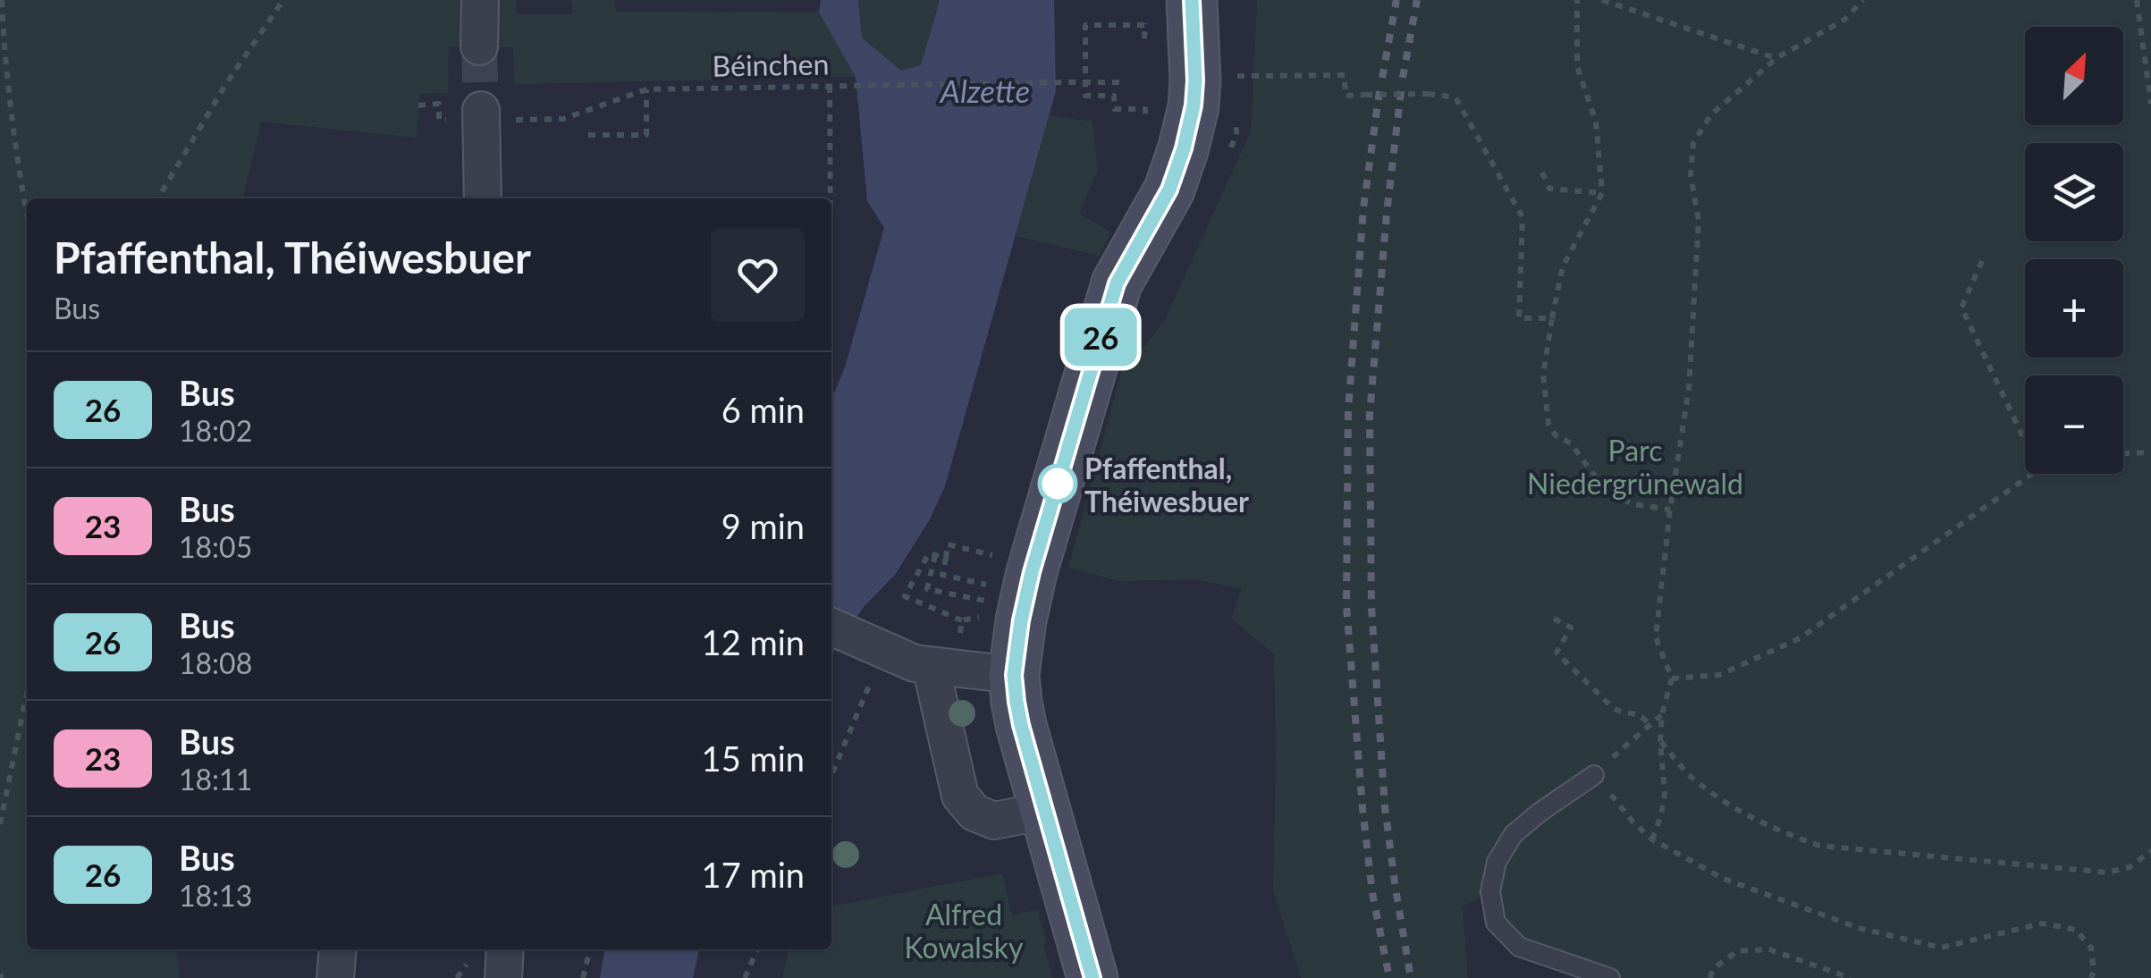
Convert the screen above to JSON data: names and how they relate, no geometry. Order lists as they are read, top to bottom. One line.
{"streets":{"path":["Béinchen"]},"water":["Alzette"],"parks":["Parc Niedergrünewald","Alfred Kowalsky"],"places":["Pfaffenthal, Théiwesbuer"],"lines":["bus line 26"],"north":"top right","page":{"on_map":"26","map_buttons":["+","−"],"heading":["Pfaffenthal, Théiwesbuer","Bus"],"list":[{"mark":"26","name":"Bus","note":"18:02","value":"6 min"},{"mark":"23","name":"Bus","note":"18:05","value":"9 min"},{"mark":"26","name":"Bus","note":"18:08","value":"12 min"},{"mark":"23","name":"Bus","note":"18:11","value":"15 min"},{"mark":"26","name":"Bus","note":"18:13","value":"17 min"}]}}
